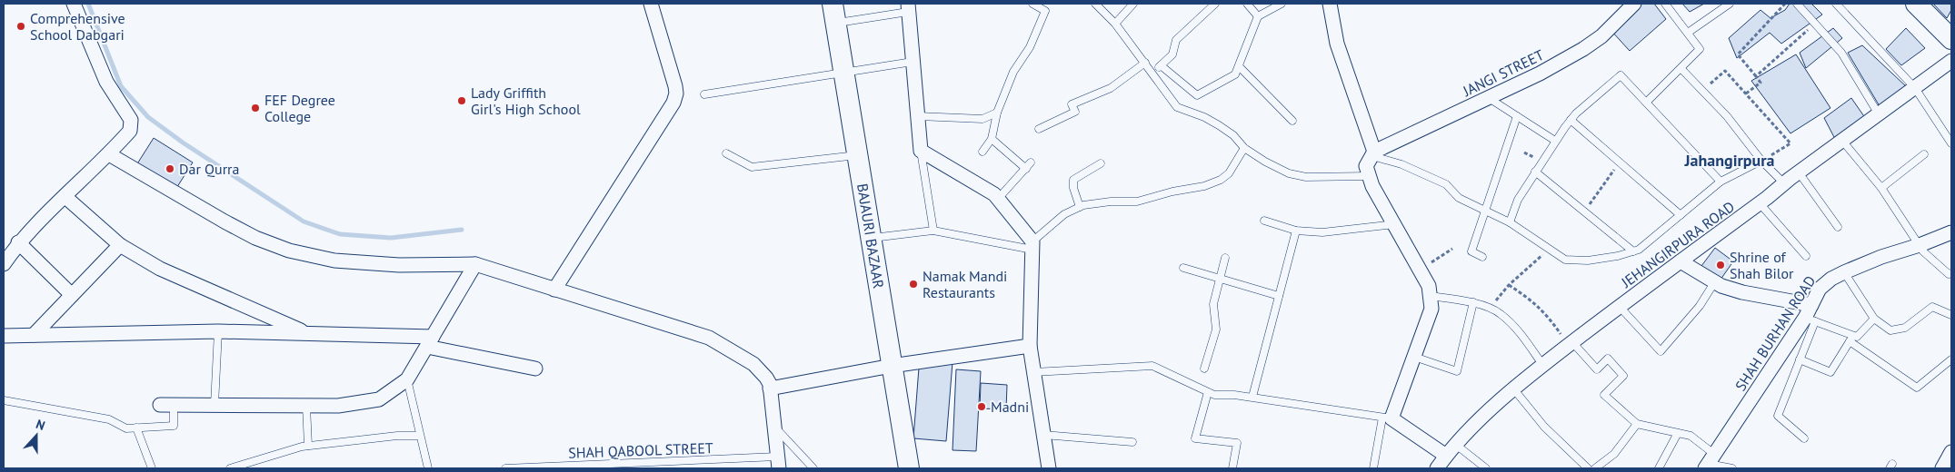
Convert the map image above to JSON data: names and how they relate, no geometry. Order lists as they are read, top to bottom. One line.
{"streets":{"main road":["BAJAURI BAZAAR"],"street":["JANGI STREET","JEHANGIRPURA ROAD","SHAH BURHAN ROAD"],"lane":["SHAH QABOOL STREET"]},"districts":["Jahangirpura"],"places":["Comprehensive School Dabgari","Lady Griffith Girl's High School","FEF Degree College","Dar Qurra","Shrine of Shah Bilor","Namak Mandi Restaurants","Madni"],"north":"top"}
